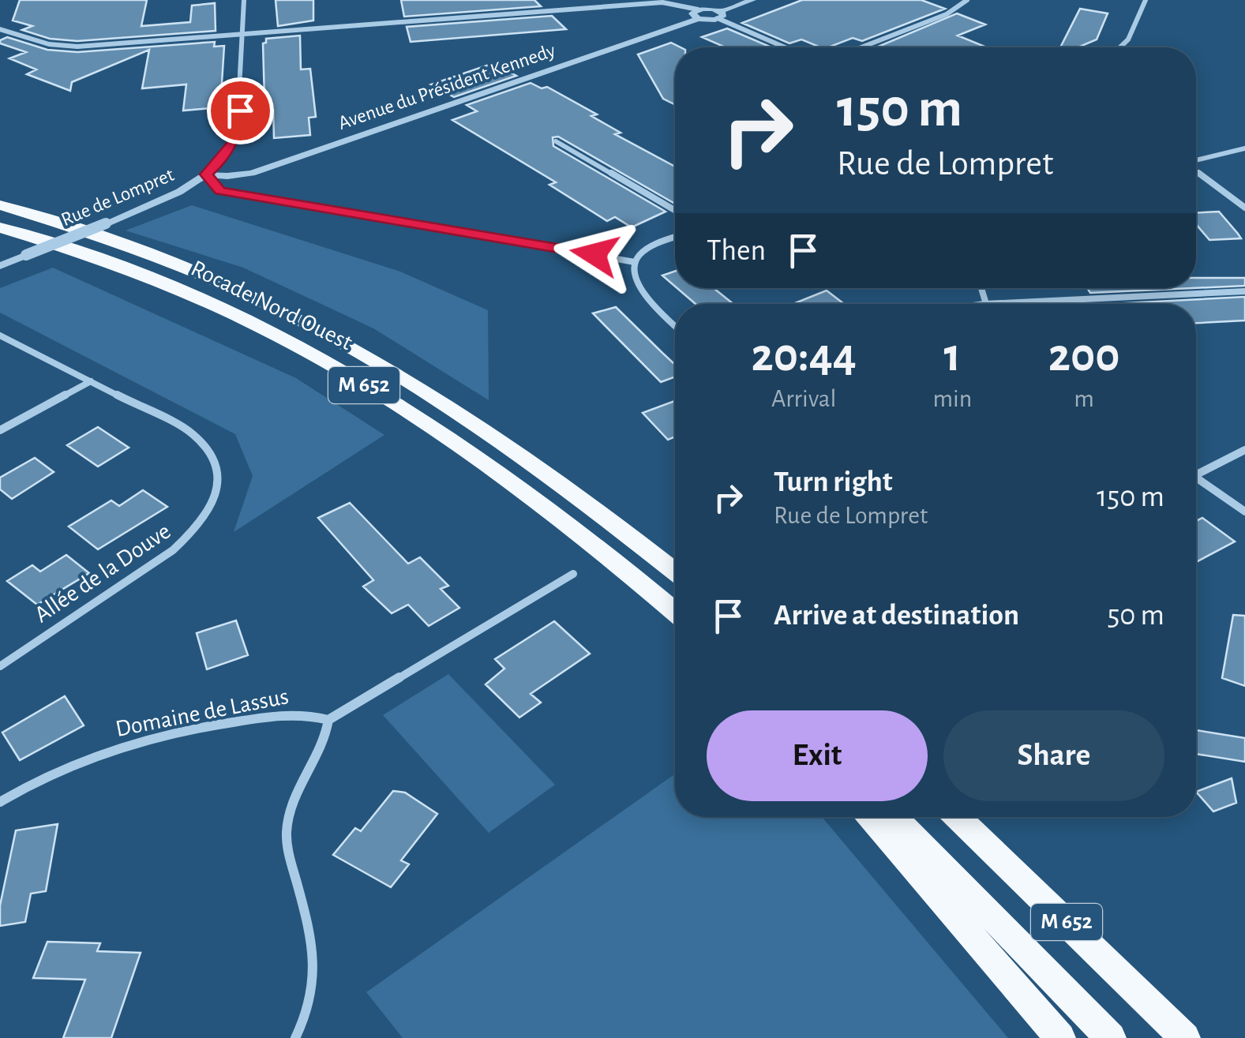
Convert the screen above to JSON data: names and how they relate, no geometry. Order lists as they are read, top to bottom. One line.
{"streets":{"highway":["Rocade Nord Ouest","M 652"],"street":["Avenue du Président Kennedy","Rue de Lompret","Allée de la Douve","Domaine de Lassus"]},"crossings":[["Avenue du Président Kennedy","Rue de Lompret"]],"page":{"turn":["150 m","Rue de Lompret"],"then":"Then","eta":["20:44","Arrival","1","min","200","m"],"list":[{"name":"Turn right","note":"Rue de Lompret","value":"150 m"},{"name":"Arrive at destination","value":"50 m"}],"buttons":["Exit","Share"]}}
